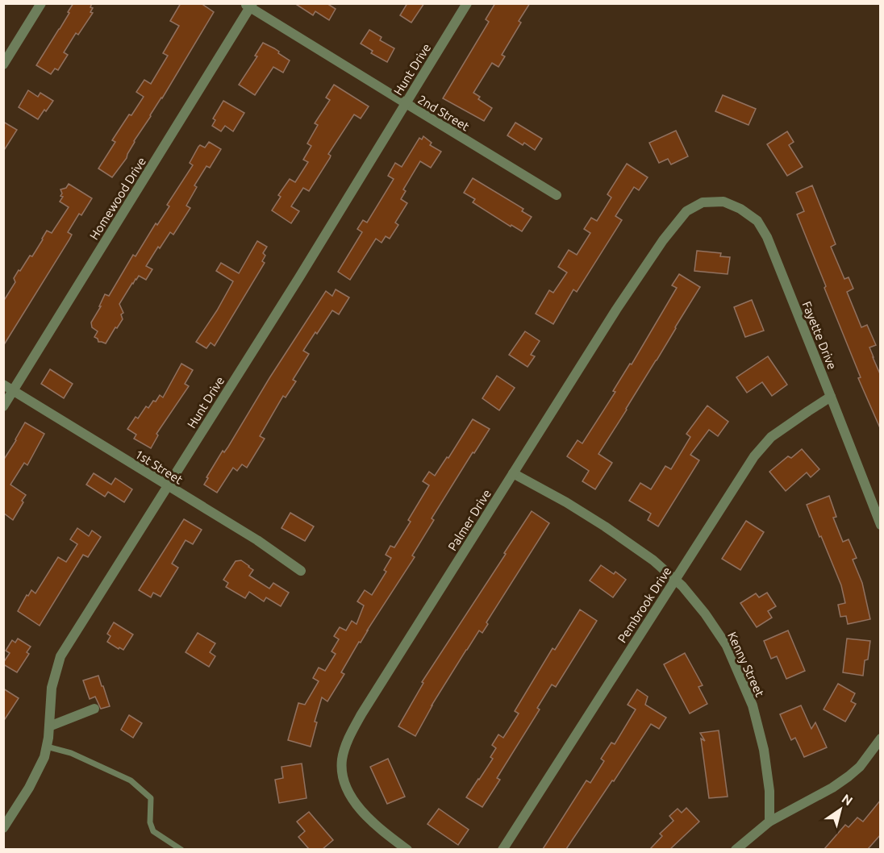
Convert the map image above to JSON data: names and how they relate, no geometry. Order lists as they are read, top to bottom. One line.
{"streets":{"street":["Hunt Drive","2nd Street","Homewood Drive","Fayette Drive","1st Street","Palmer Drive","Pembrook Drive","Kenny Street"]},"crossings":[["Hunt Drive","2nd Street"],["Hunt Drive","1st Street"],["2nd Street","Homewood Drive"],["Homewood Drive","1st Street"],["Fayette Drive","Palmer Drive"],["Fayette Drive","Pembrook Drive"],["Palmer Drive","Kenny Street"],["Pembrook Drive","Kenny Street"]],"north":"top right"}
